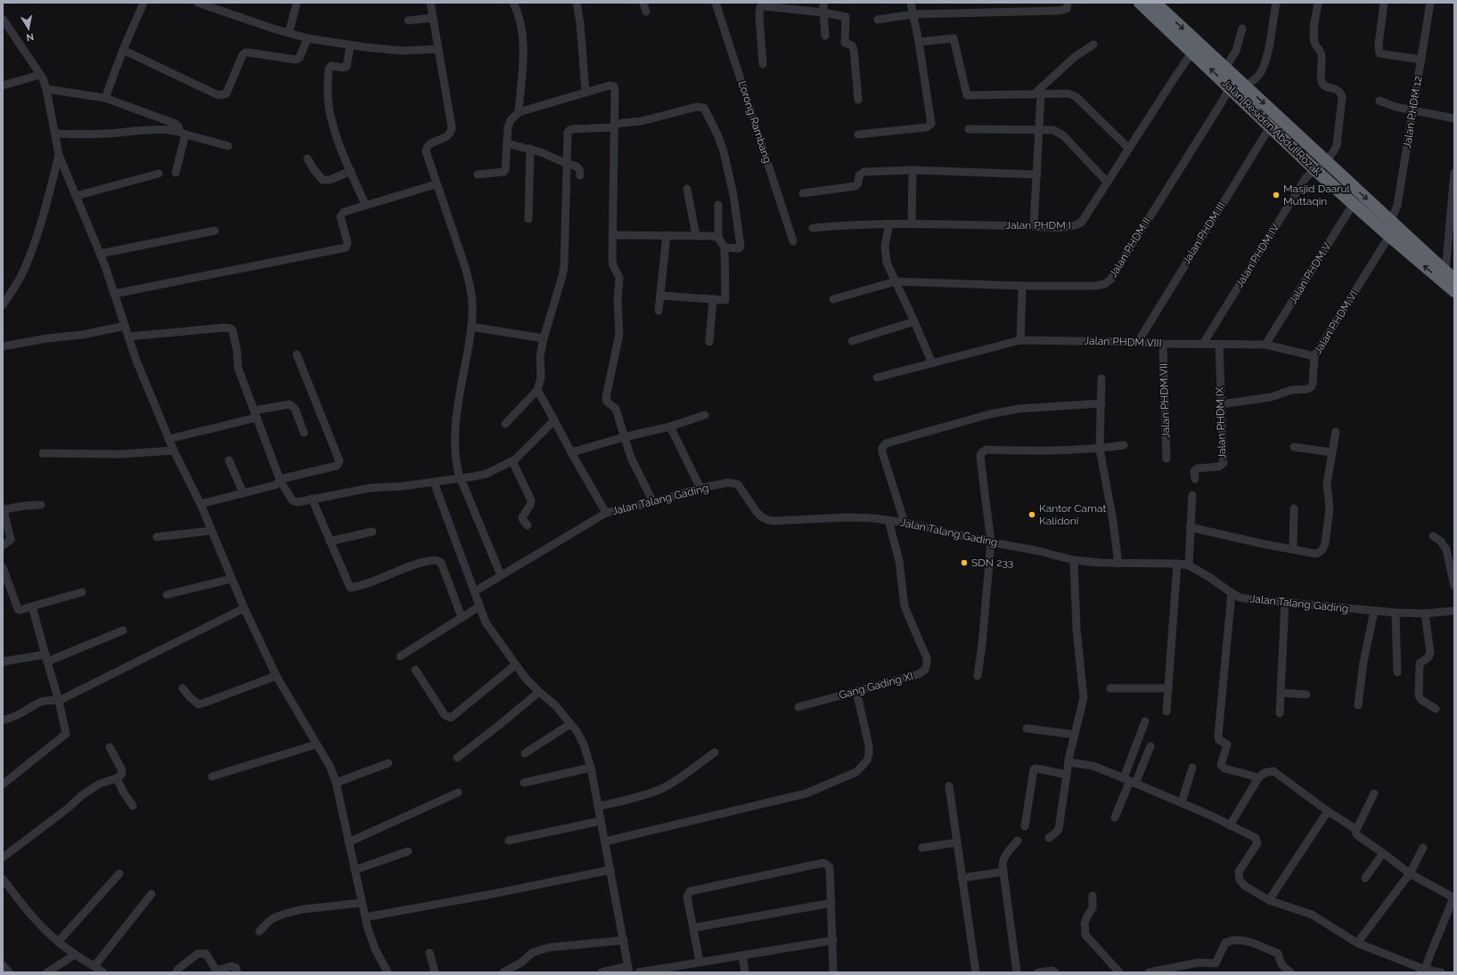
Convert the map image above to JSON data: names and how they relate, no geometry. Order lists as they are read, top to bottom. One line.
{"streets":{"highway":["Jalan Residen Abdul Rozak"],"street":["Jalan PHDM 12","Lorong Rambang","Jalan PHDM I","Jalan PHDM III","Jalan PHDM II","Jalan PHDM IV","Jalan PHDM V","Jalan PHDM VI","Jalan PHDM VIII","Jalan PHDM VII","Jalan PHDM IX","Jalan Talang Gading","Gang Gading XI"]},"crossings":[["Jalan PHDM 12","Jalan Residen Abdul Rozak"],["Jalan Residen Abdul Rozak","Jalan PHDM I"],["Jalan Residen Abdul Rozak","Jalan PHDM III"],["Jalan Residen Abdul Rozak","Jalan PHDM II"],["Jalan Residen Abdul Rozak","Jalan PHDM IV"],["Jalan Residen Abdul Rozak","Jalan PHDM V"],["Jalan Residen Abdul Rozak","Jalan PHDM VI"],["Jalan PHDM III","Jalan PHDM VIII"],["Jalan PHDM IV","Jalan PHDM VIII"],["Jalan PHDM V","Jalan PHDM VIII"],["Jalan PHDM VI","Jalan PHDM VIII"],["Jalan PHDM VI","Jalan PHDM IX"],["Jalan PHDM VIII","Jalan PHDM VII"],["Jalan PHDM VIII","Jalan PHDM IX"],["Jalan Talang Gading","Gang Gading XI"]],"places":["Masjid Daarul Muttaqin","Kantor Camat Kalidoni","SDN 233"],"north":"bottom"}
